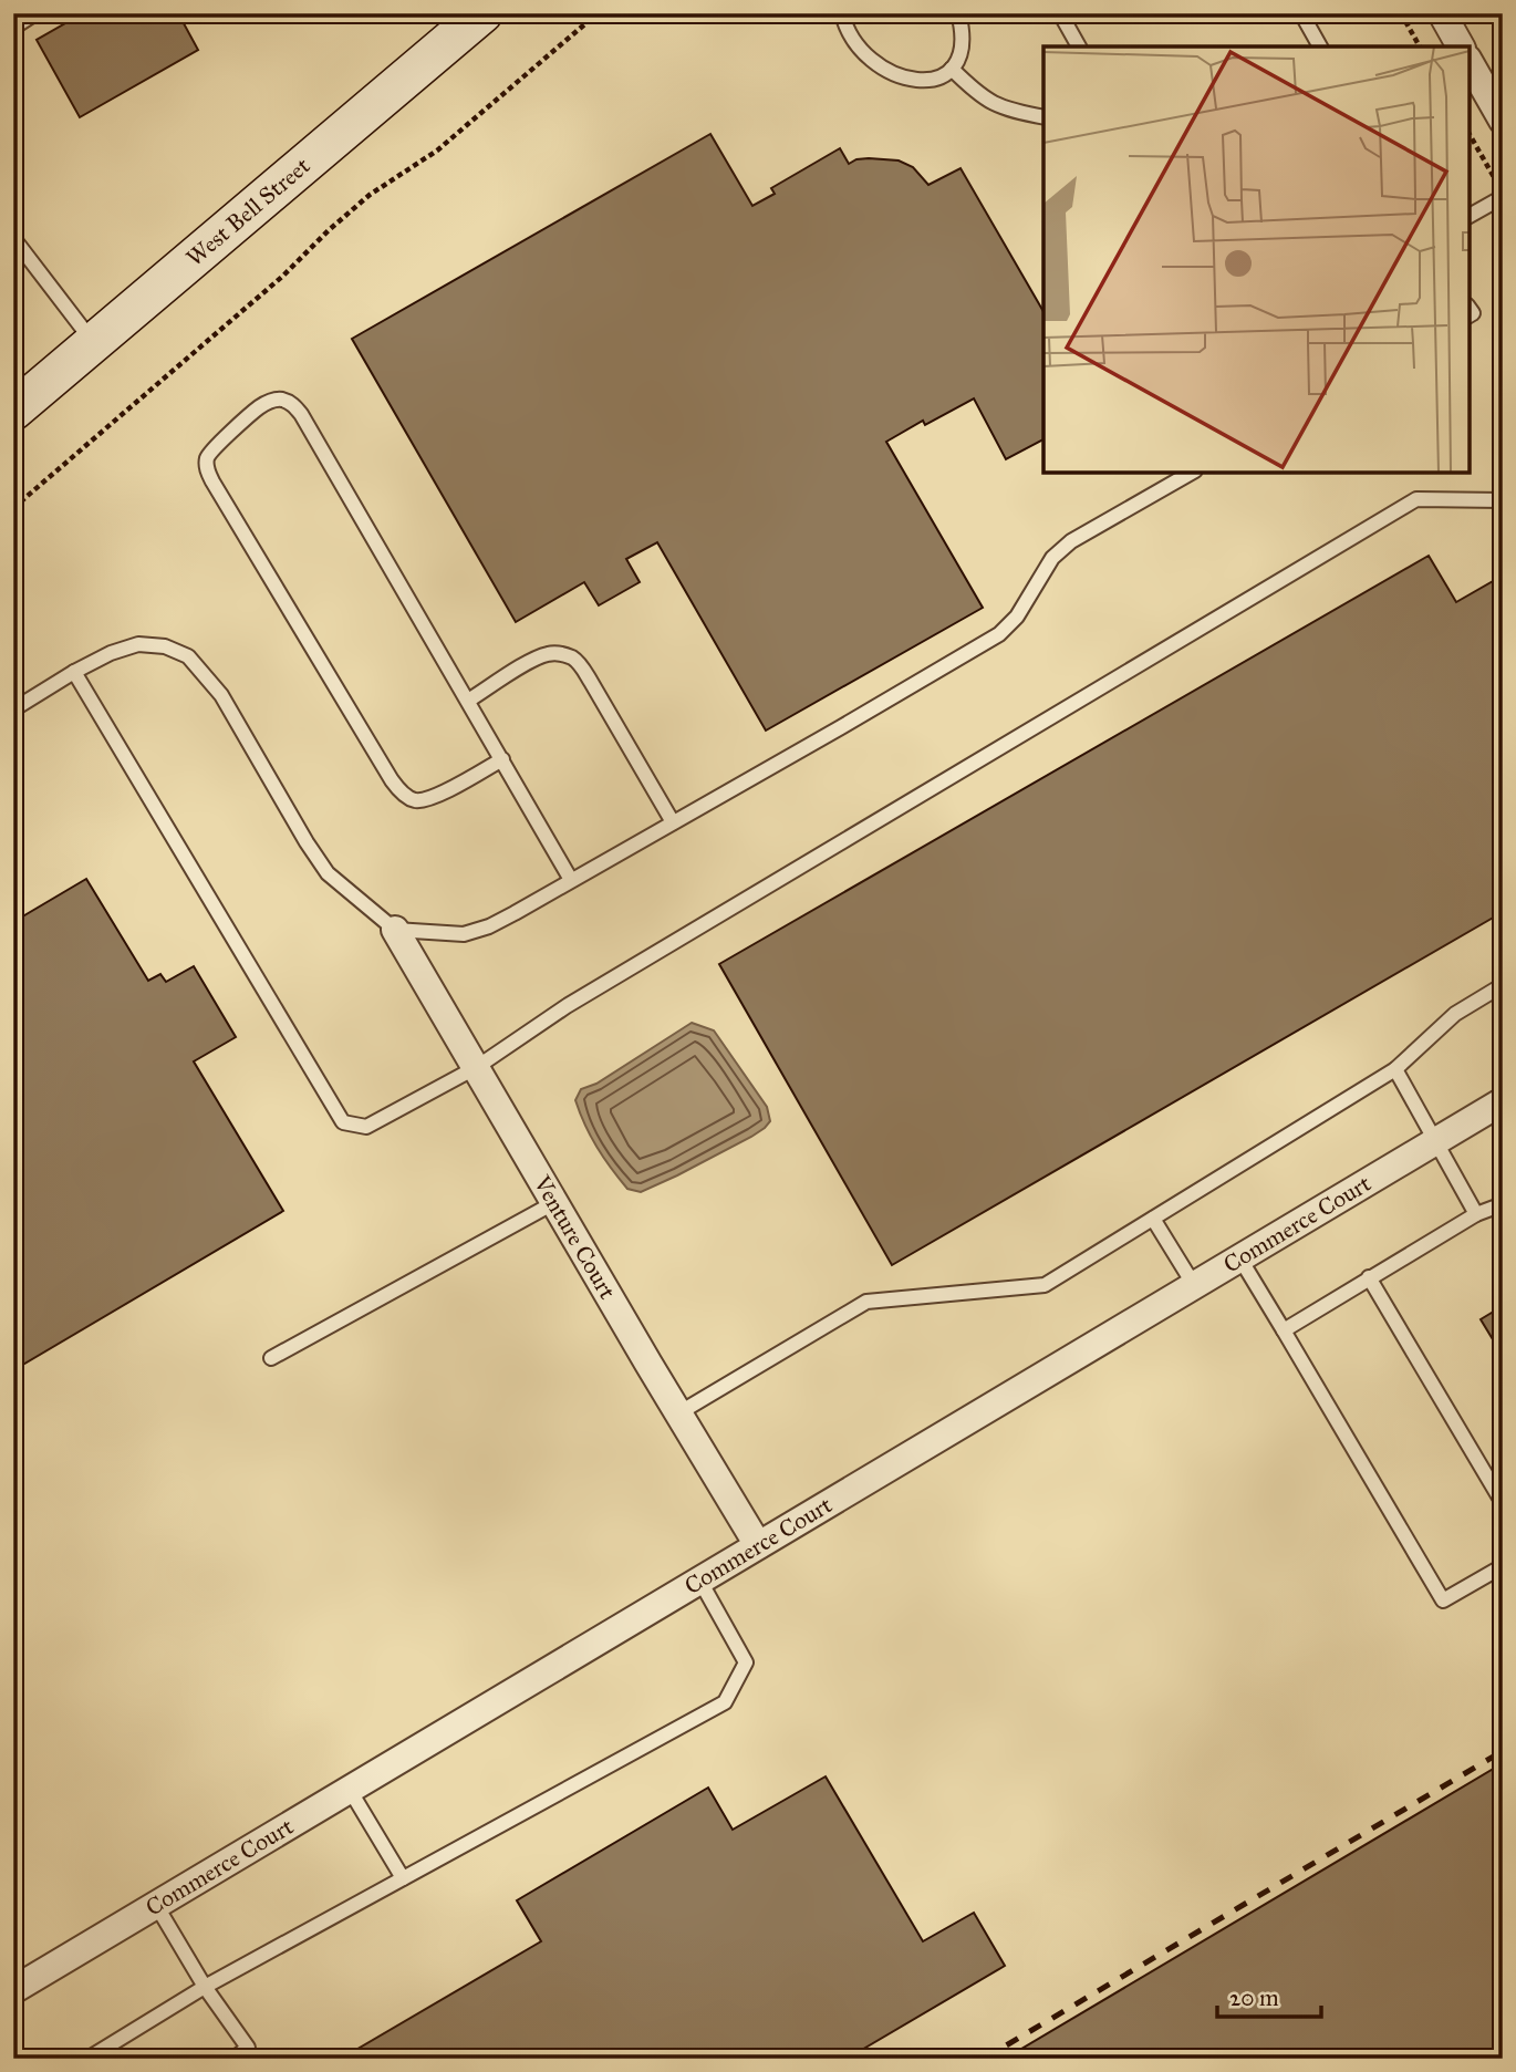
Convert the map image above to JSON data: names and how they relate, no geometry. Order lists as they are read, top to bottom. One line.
{"streets":{"main road":["West Bell Street"],"street":["Commerce Court","Venture Court"]},"crossings":[["Commerce Court","Venture Court"]],"scale_bar":"20 m"}
